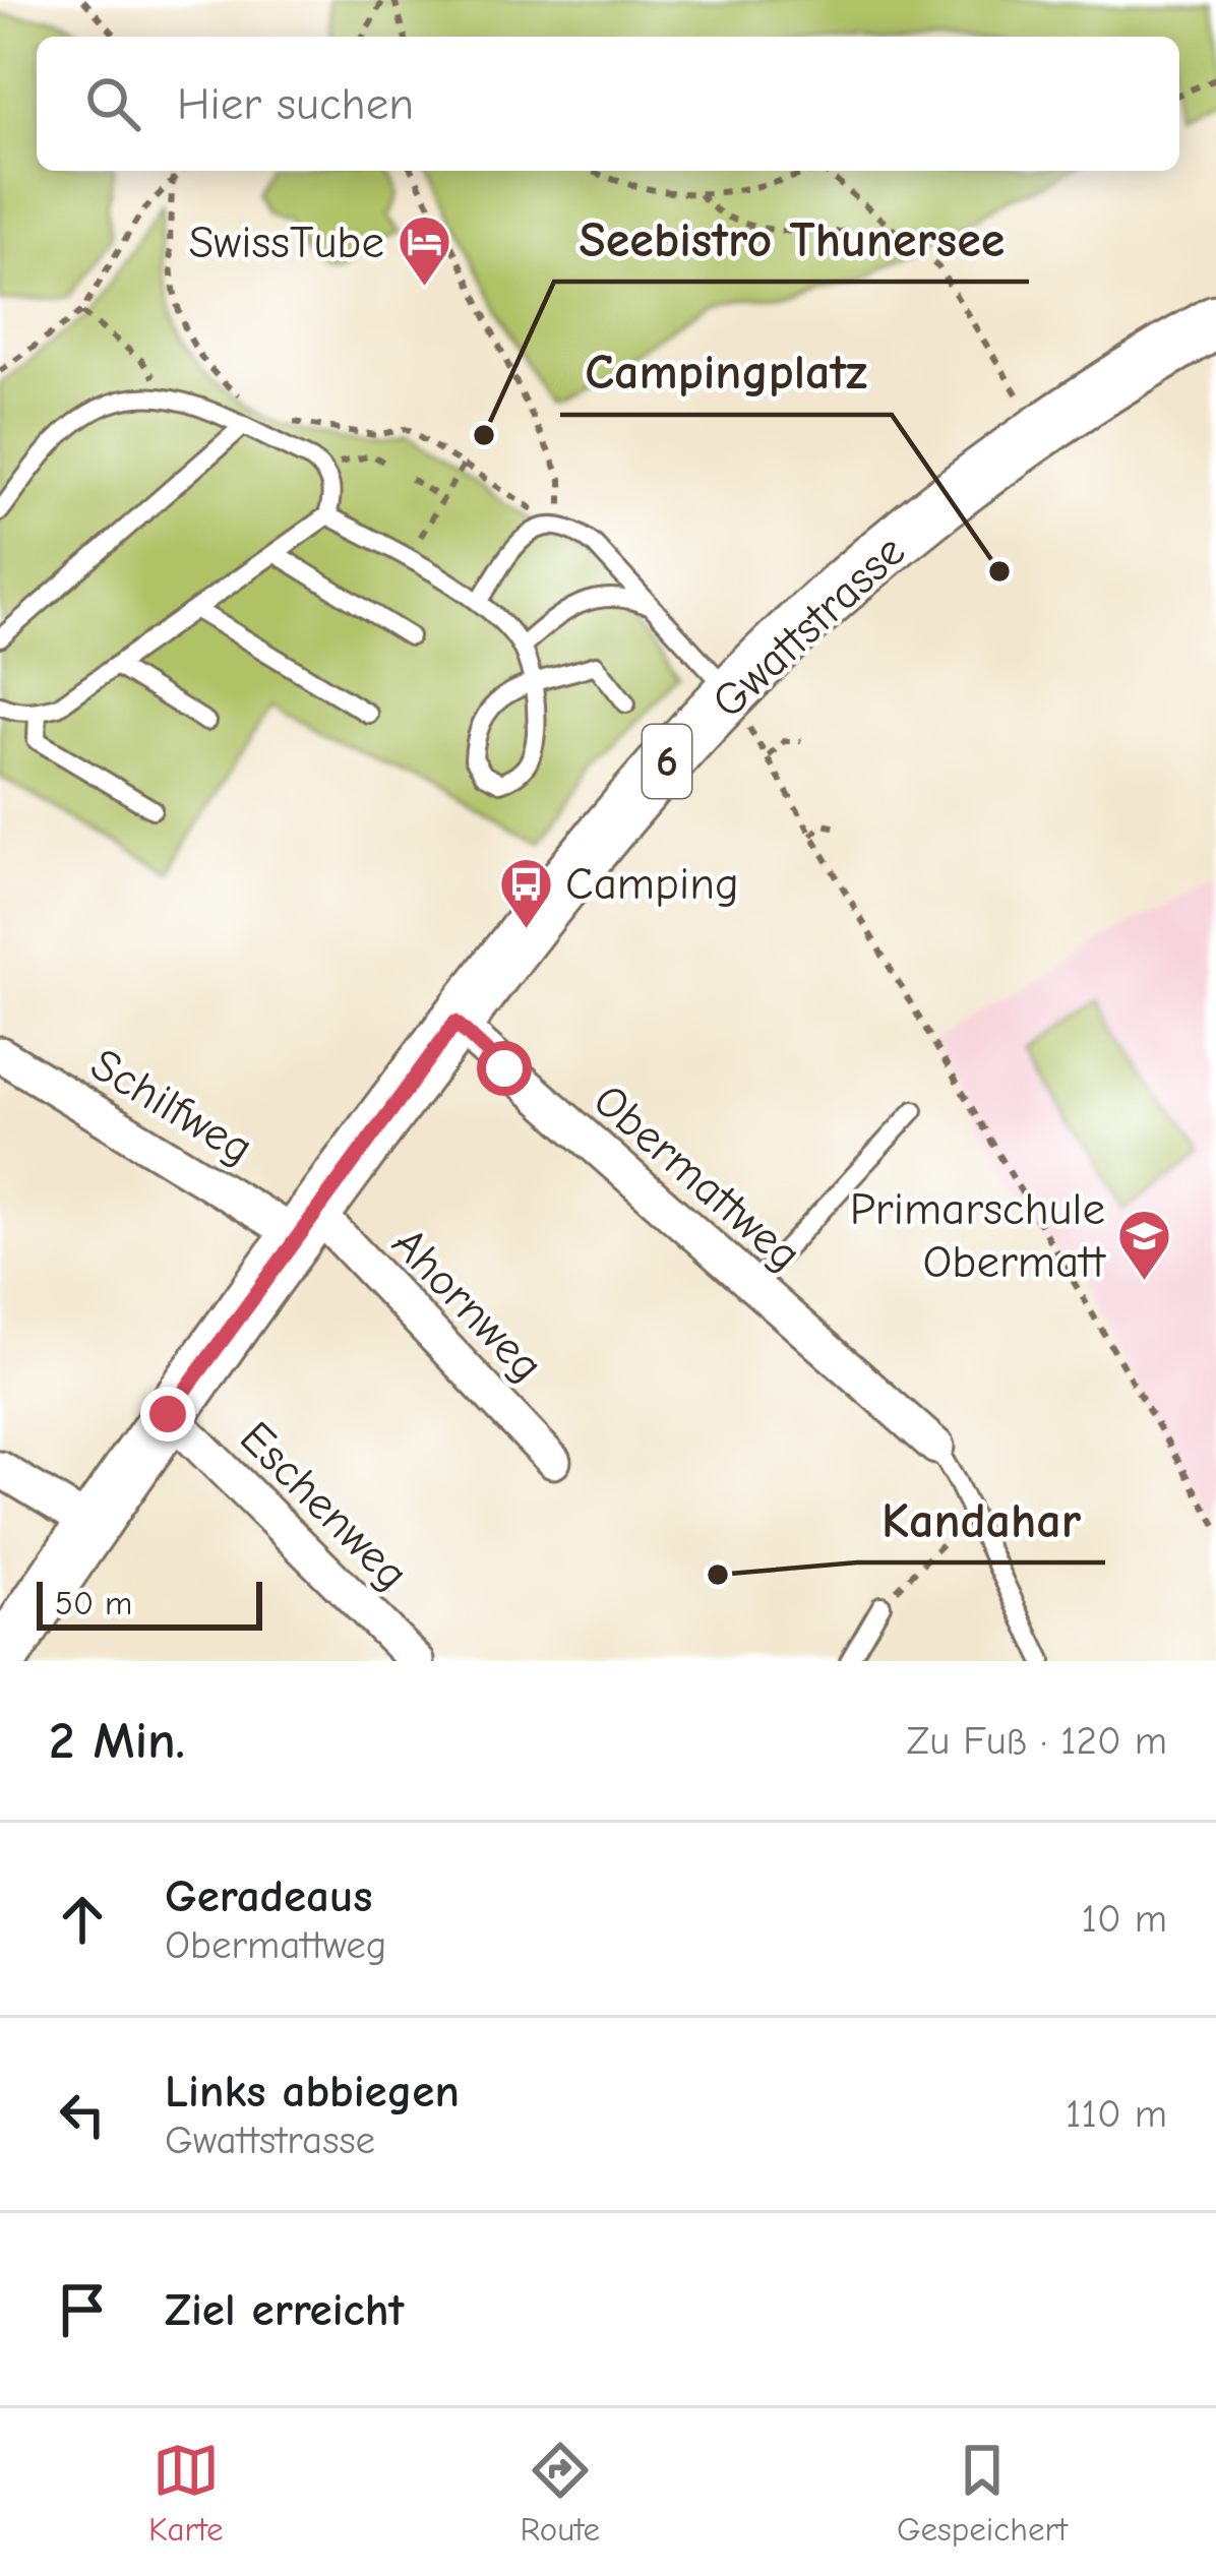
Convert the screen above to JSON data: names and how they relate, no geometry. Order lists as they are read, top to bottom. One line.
{"streets":{"main road":["Gwattstrasse","6"],"street":["Schilfweg","Obermattweg","Ahornweg","Eschenweg"]},"crossings":[["Gwattstrasse","Schilfweg"],["Gwattstrasse","Obermattweg"],["Gwattstrasse","Ahornweg"],["Gwattstrasse","Eschenweg"],["Schilfweg","Ahornweg"]],"places":{"hotel":["SwissTube"],"other":["Seebistro Thunersee","Campingplatz","Kandahar"],"bus stop":["Camping"],"school or university":["Primarschule Obermatt"]},"scale_bar":"50 m","page":{"search":"Hier suchen","scale":"50 m","heading":["2 Min.","Zu Fuß · 120 m"],"list":[["Geradeaus","Obermattweg","10 m"],["Links abbiegen","Gwattstrasse","110 m"],"Ziel erreicht"],"nav":["Karte","Route","Gespeichert"]}}
